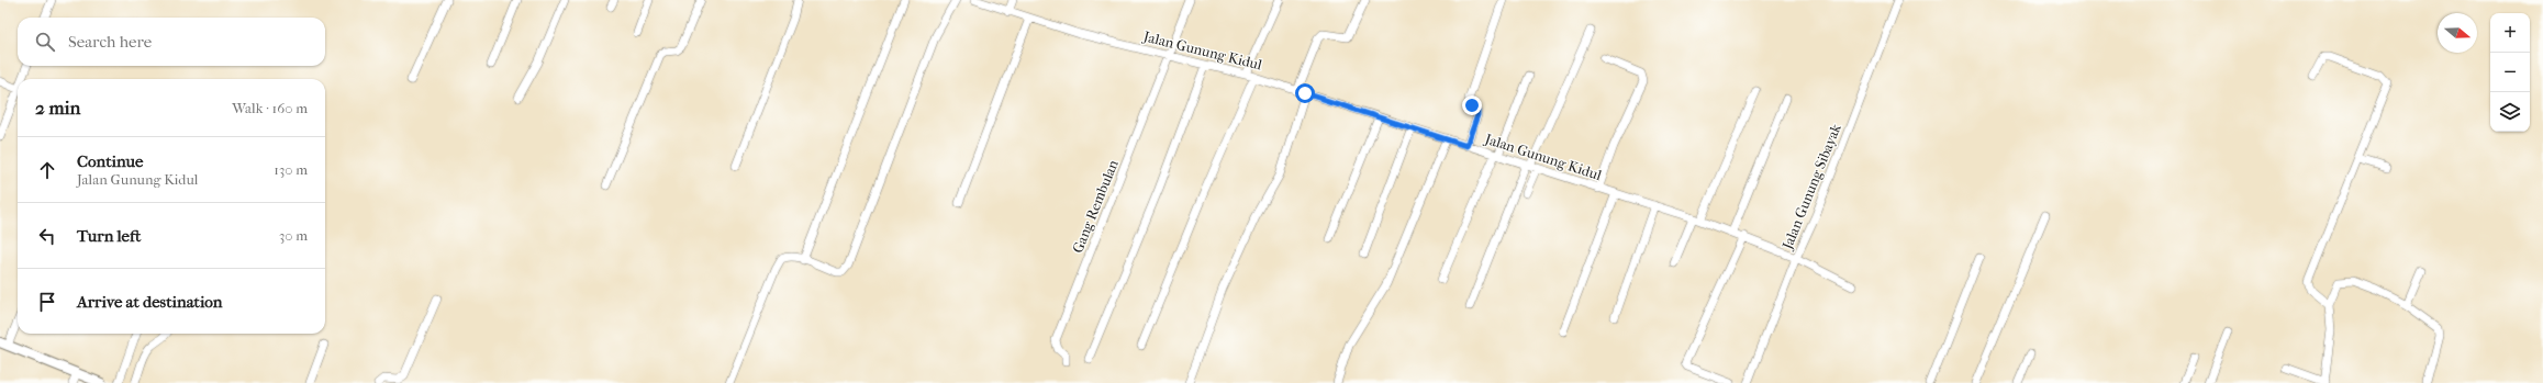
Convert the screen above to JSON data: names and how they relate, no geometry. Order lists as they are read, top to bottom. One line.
{"streets":{"street":["Jalan Gunung Kidul","Jalan Gunung Sibayak","Gang Rembulan"]},"crossings":[["Jalan Gunung Kidul","Jalan Gunung Sibayak"],["Jalan Gunung Kidul","Gang Rembulan"]],"north":"right","page":{"map_buttons":["+","−"],"search":"Search here","heading":["2 min","Walk · 160 m"],"list":[["Continue","Jalan Gunung Kidul","130 m"],["Turn left","30 m"],"Arrive at destination"]}}
